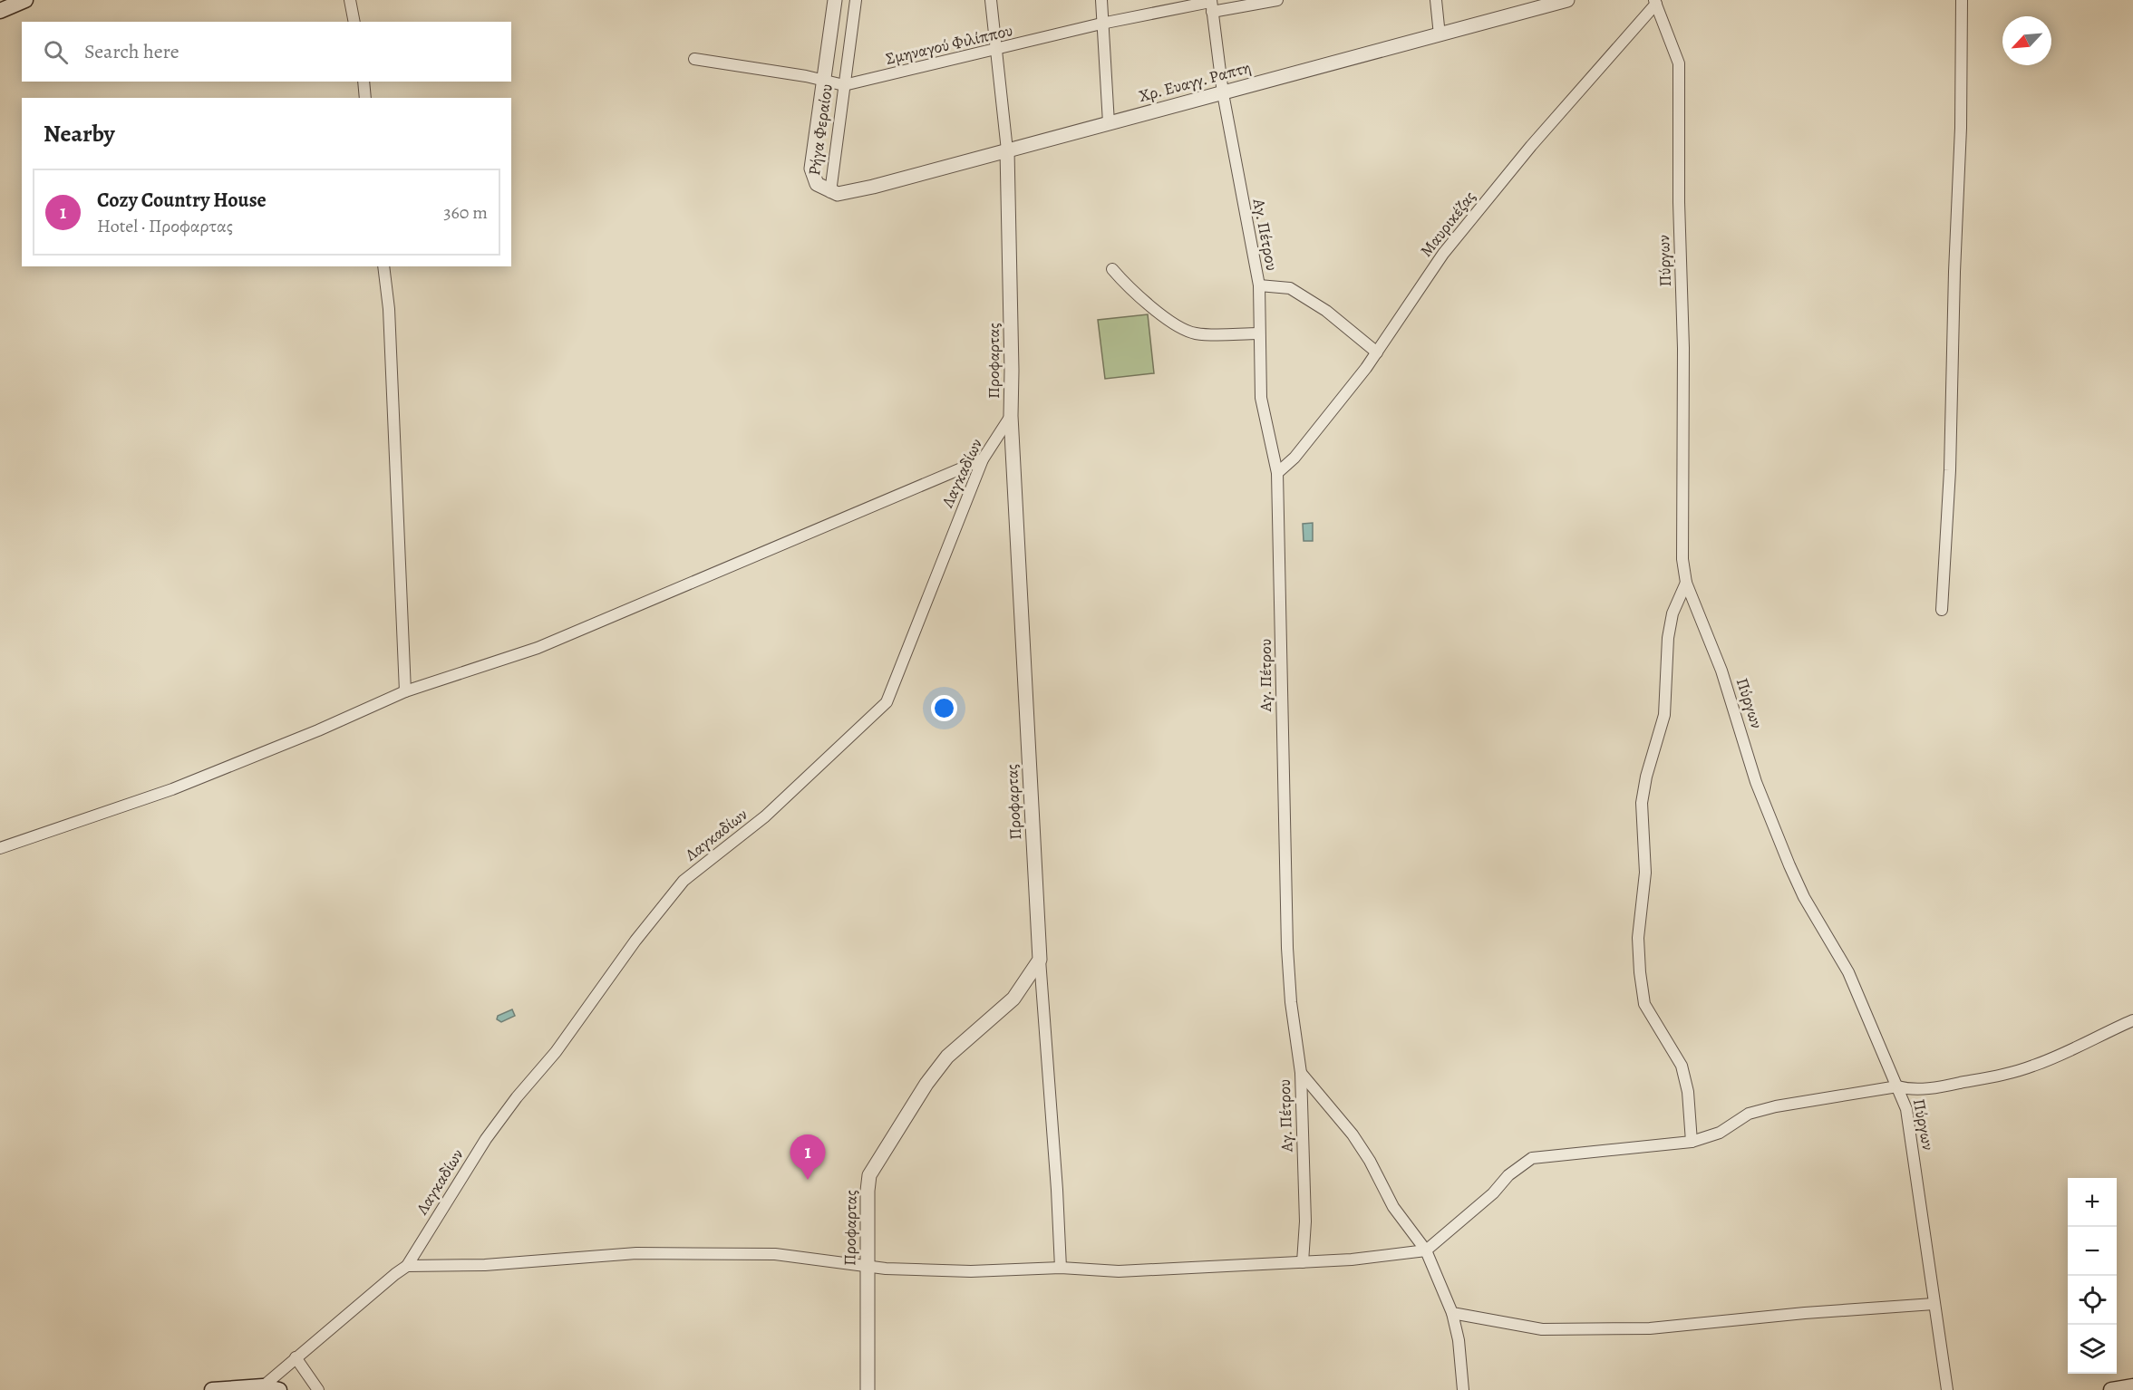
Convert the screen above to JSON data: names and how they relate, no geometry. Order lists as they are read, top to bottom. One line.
{"streets":{"street":["Σμηναγού Φιλίππου","Χρ. Ευαγγ. Ραπτη","Ρήγα Φεραίου","Μαυρικέζας","Αγ. Πέτρου","Πύργων","Προφαρτας","Λαγκαδίων"]},"crossings":[["Σμηναγού Φιλίππου","Ρήγα Φεραίου"],["Σμηναγού Φιλίππου","Αγ. Πέτρου"],["Χρ. Ευαγγ. Ραπτη","Ρήγα Φεραίου"],["Χρ. Ευαγγ. Ραπτη","Αγ. Πέτρου"],["Χρ. Ευαγγ. Ραπτη","Προφαρτας"],["Μαυρικέζας","Αγ. Πέτρου"],["Μαυρικέζας","Πύργων"],["Προφαρτας","Λαγκαδίων"]],"north":"bottom left","page":{"search":"Search here","heading":"Nearby","list":[{"mark":"1","name":"Cozy Country House","note":"Hotel · Προφαρτας","value":"360 m"}],"pins":"1","map_buttons":["+","−"]}}
